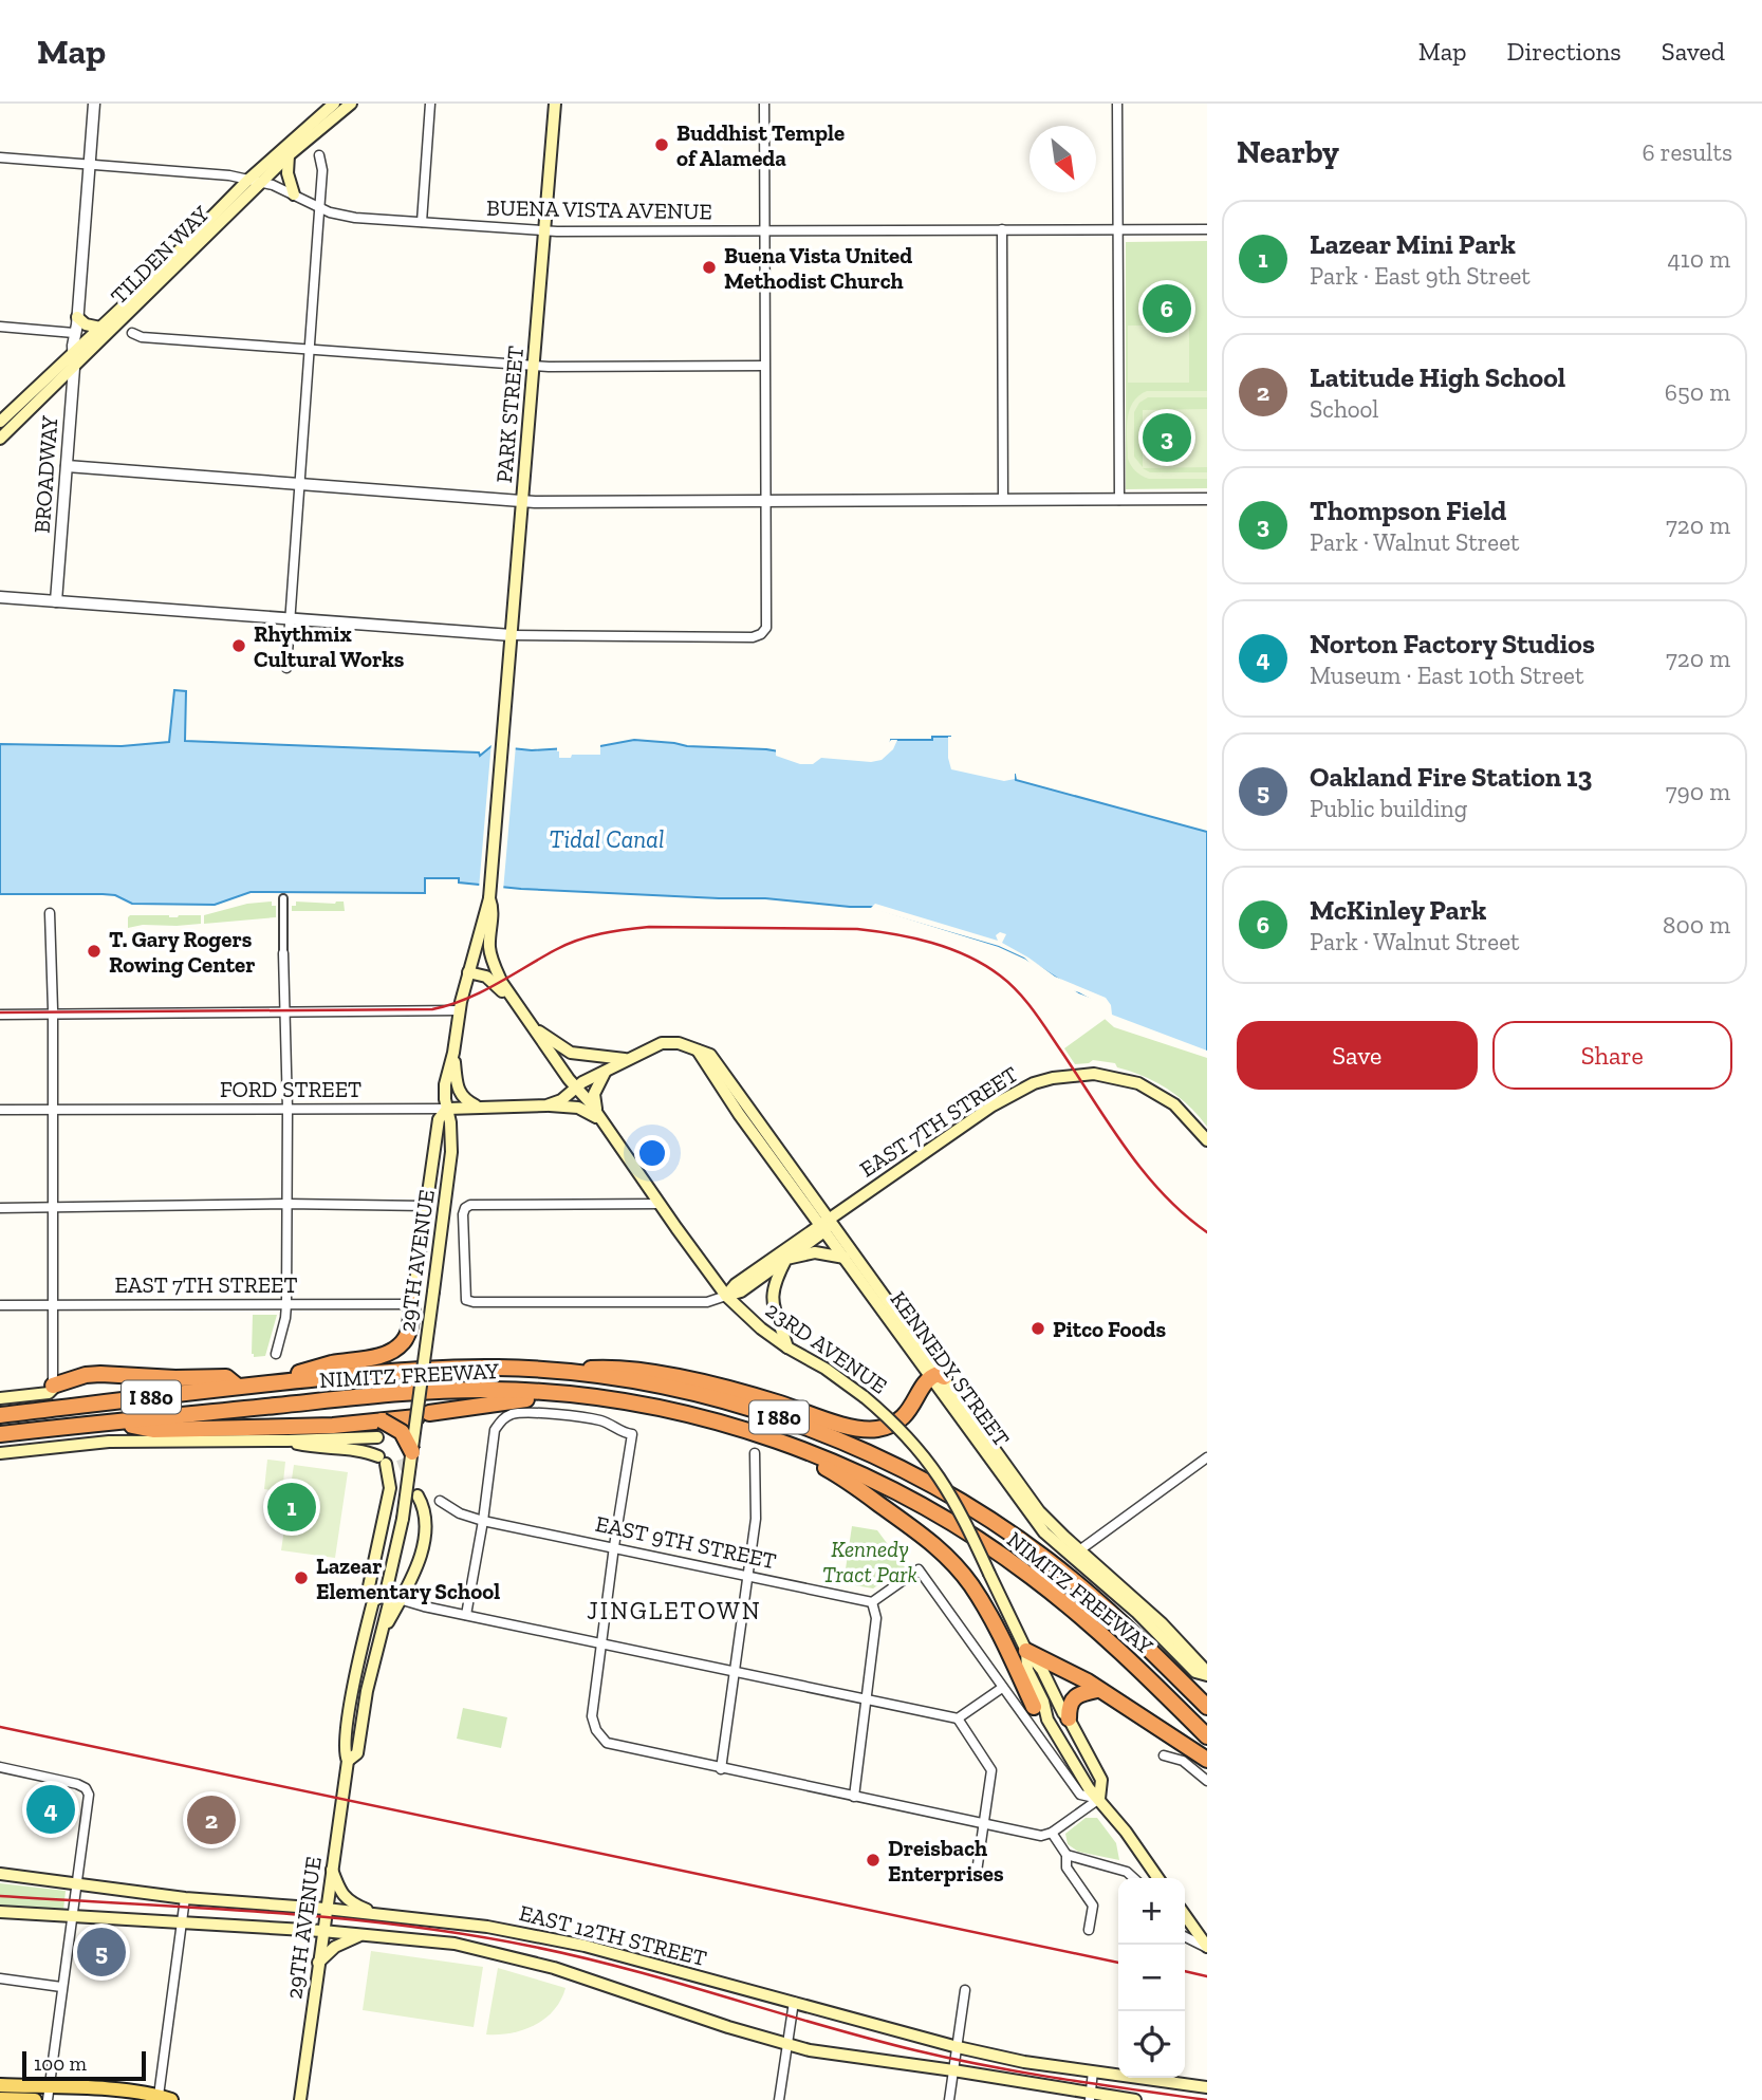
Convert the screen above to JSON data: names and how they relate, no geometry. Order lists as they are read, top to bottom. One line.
{"streets":{"highway":["NIMITZ FREEWAY","I 880"],"main road":["TILDEN WAY","PARK STREET","FORD STREET","EAST 7TH STREET","29TH AVENUE","23RD AVENUE","KENNEDY STREET","EAST 12TH STREET"],"street":["BUENA VISTA AVENUE","BROADWAY","EAST 9TH STREET"]},"crossings":[["BUENA VISTA AVENUE","TILDEN WAY"],["BUENA VISTA AVENUE","PARK STREET"],["BUENA VISTA AVENUE","BROADWAY"],["TILDEN WAY","BROADWAY"],["PARK STREET","29TH AVENUE"],["PARK STREET","23RD AVENUE"],["FORD STREET","29TH AVENUE"],["FORD STREET","23RD AVENUE"],["EAST 7TH STREET","29TH AVENUE"],["EAST 7TH STREET","23RD AVENUE"],["EAST 7TH STREET","KENNEDY STREET"],["29TH AVENUE","23RD AVENUE"],["29TH AVENUE","EAST 12TH STREET"],["23RD AVENUE","KENNEDY STREET"],["23RD AVENUE","EAST 9TH STREET"]],"districts":["JINGLETOWN"],"water":["Tidal Canal"],"parks":["Kennedy Tract Park"],"places":["Buddhist Temple of Alameda","Buena Vista United Methodist Church","Rhythmix Cultural Works","T. Gary Rogers Rowing Center","Pitco Foods","Lazear Elementary School","Dreisbach Enterprises"],"scale_bar":"100 m","north":"bottom right","page":{"header":"Map","nav":["Map","Directions","Saved"],"heading":["Nearby","6 results"],"list":[{"mark":"1","name":"Lazear Mini Park","note":"Park · East 9th Street","value":"410 m"},{"mark":"2","name":"Latitude High School","note":"School","value":"650 m"},{"mark":"3","name":"Thompson Field","note":"Park · Walnut Street","value":"720 m"},{"mark":"4","name":"Norton Factory Studios","note":"Museum · East 10th Street","value":"720 m"},{"mark":"5","name":"Oakland Fire Station 13","note":"Public building","value":"790 m"},{"mark":"6","name":"McKinley Park","note":"Park · Walnut Street","value":"800 m"}],"pins":["6","3","1","4","2","5"],"buttons":["Save","Share"],"map_buttons":["+","−"],"scale":"100 m"}}
